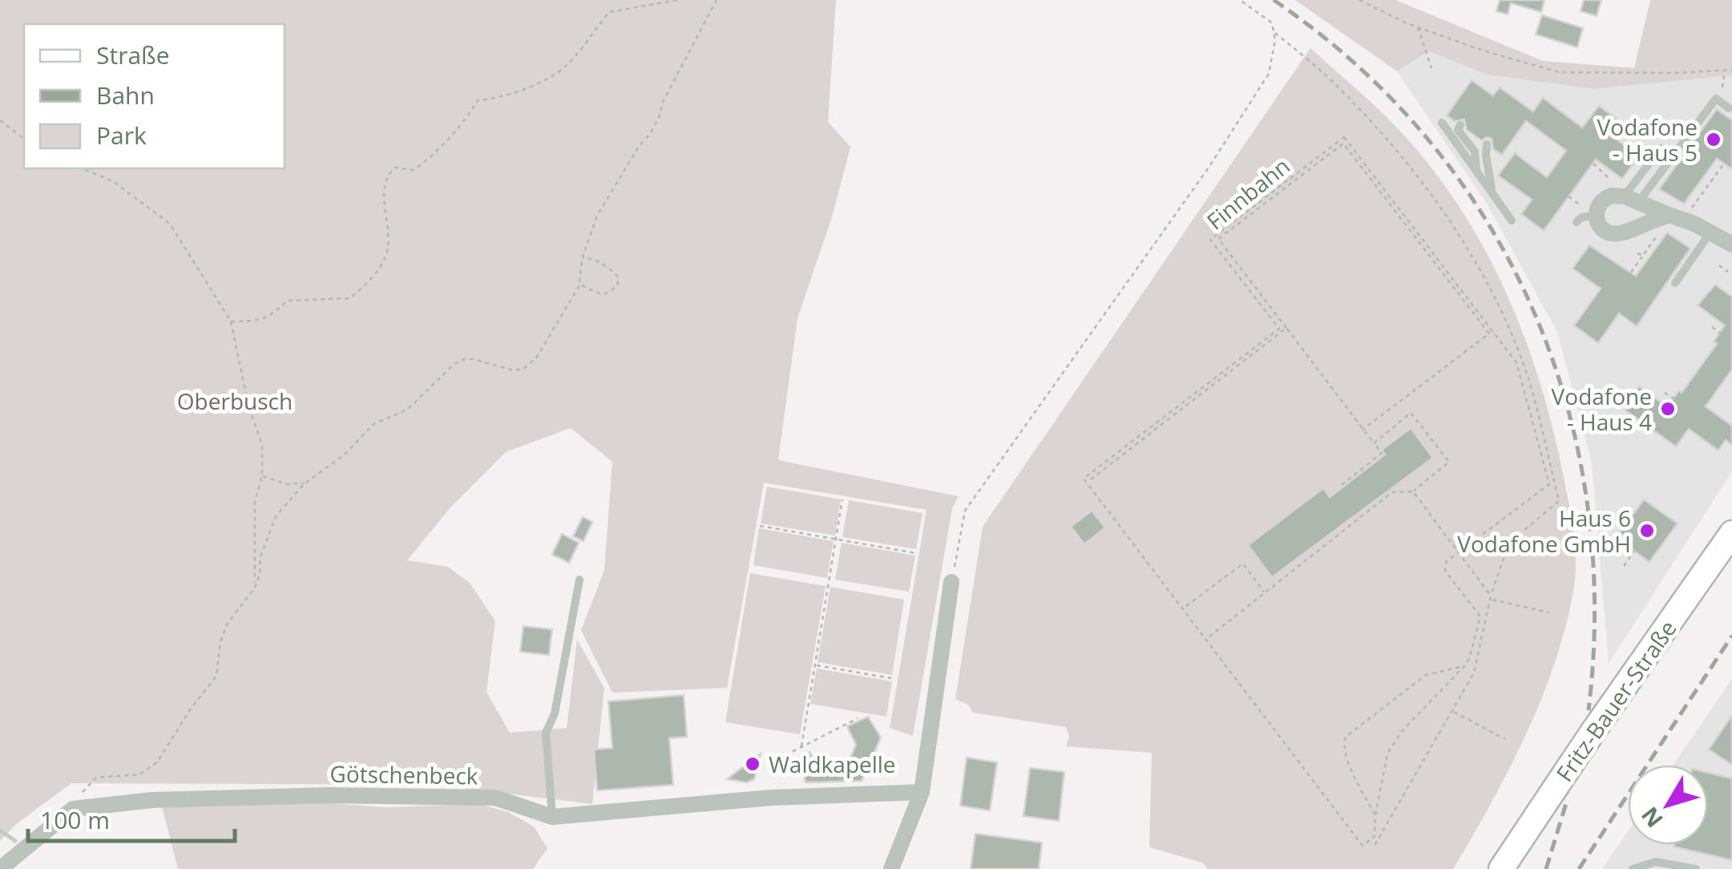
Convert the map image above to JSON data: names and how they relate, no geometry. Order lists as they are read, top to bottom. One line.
{"streets":{"main road":["Fritz-Bauer-Straße"],"street":["Götschenbeck"],"path":["Finnbahn"]},"parks":["Oberbusch"],"places":["Vodafone - Haus 5","Vodafone - Haus 4","Haus 6 Vodafone GmbH","Waldkapelle"],"legend":["Straße","Bahn","Park"],"scale_bar":"100 m","north":"bottom left"}
